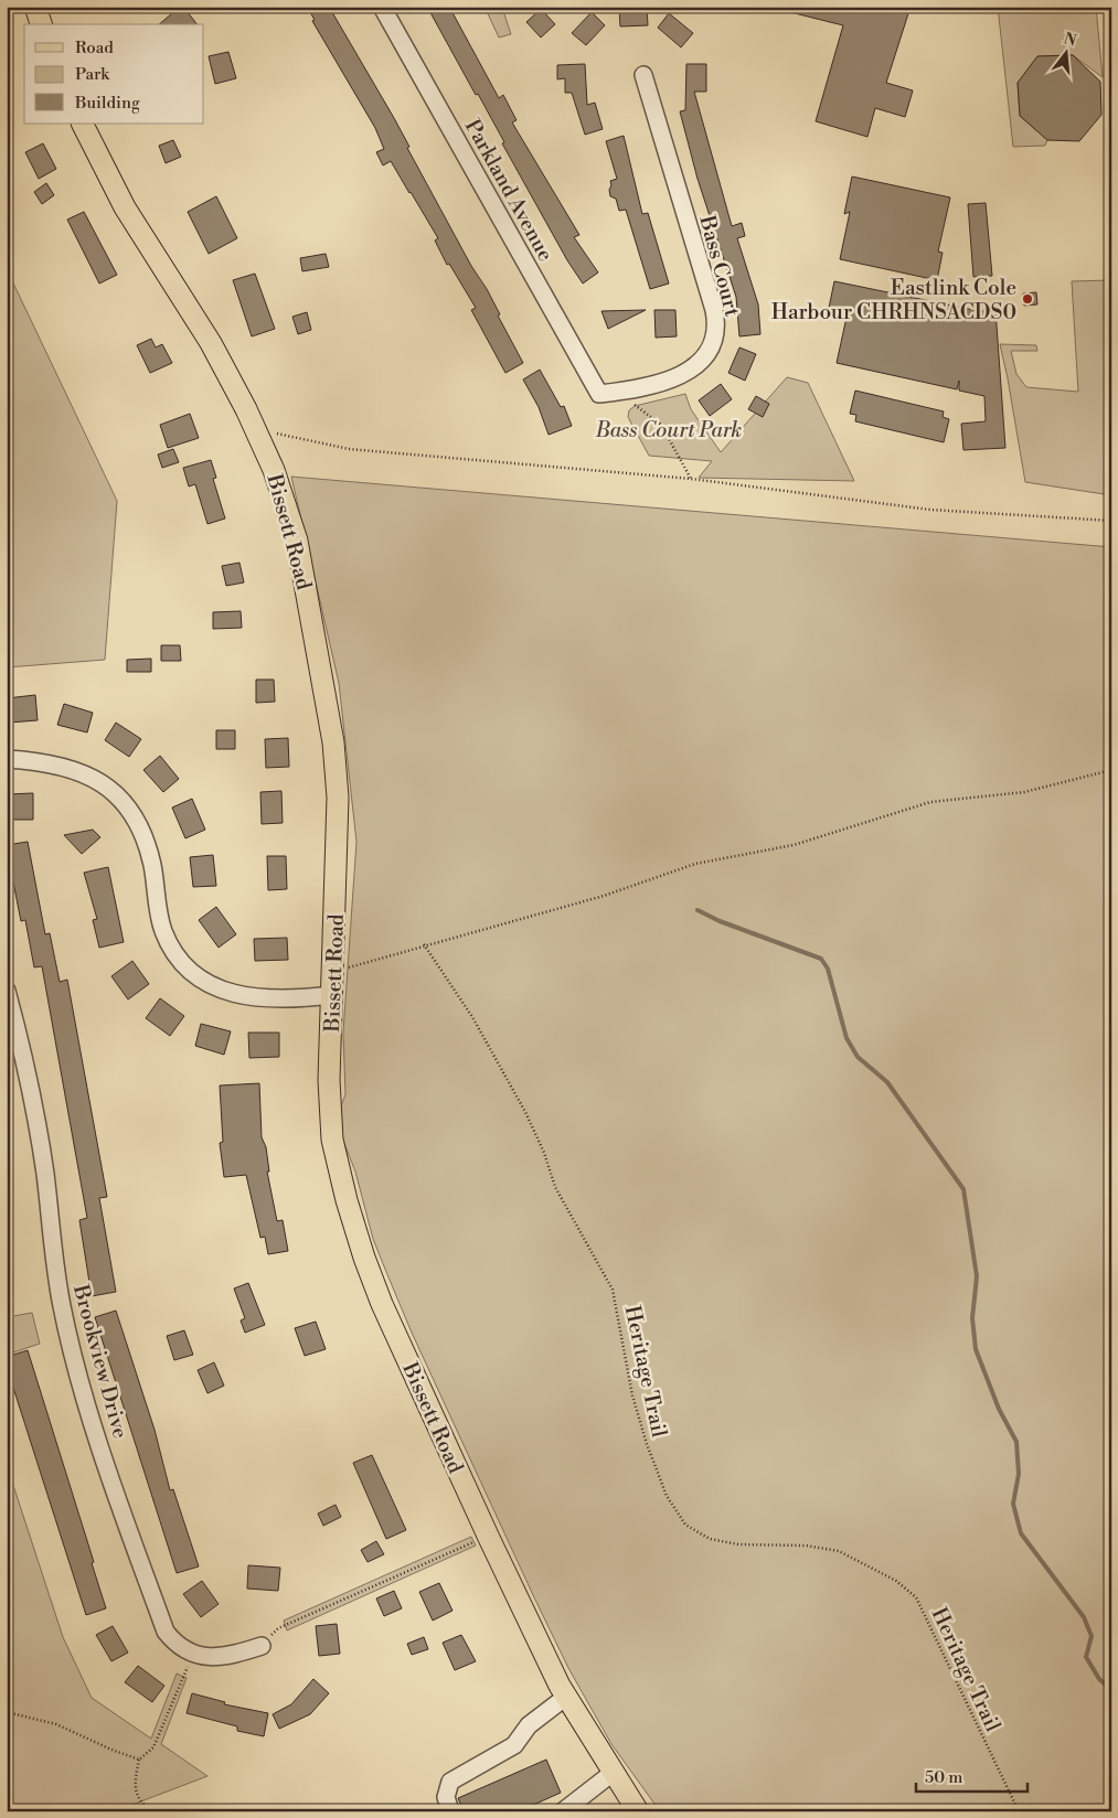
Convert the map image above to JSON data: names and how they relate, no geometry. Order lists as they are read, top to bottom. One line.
{"streets":{"main road":["Bissett Road"],"street":["Parkland Avenue","Bass Court","Brookview Drive"],"path":["Heritage Trail"]},"crossings":[["Parkland Avenue","Bass Court"]],"parks":["Bass Court Park"],"places":["Eastlink Cole Harbour CHRHNSACDS0"],"legend":["Road","Park","Building"],"scale_bar":"50 m","north":"top"}
